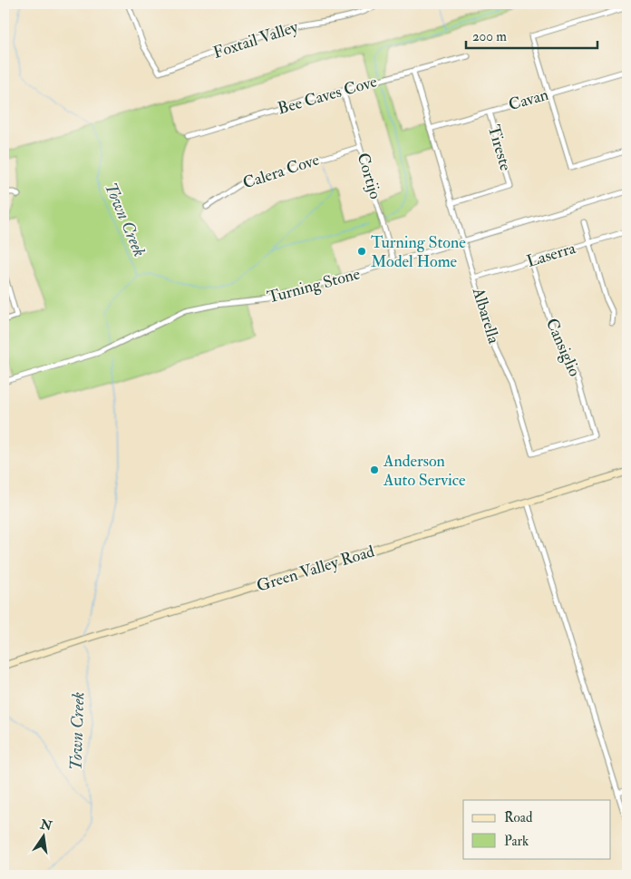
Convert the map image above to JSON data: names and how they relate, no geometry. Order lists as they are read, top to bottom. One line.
{"streets":{"street":["Foxtail Valley","Bee Caves Cove","Cavan","Tireste","Calera Cove","Cortijo","Laserra","Turning Stone","Albarella","Cansiglio","Green Valley Road"]},"crossings":[["Bee Caves Cove","Cortijo"],["Bee Caves Cove","Albarella"],["Cavan","Tireste"],["Cavan","Albarella"],["Tireste","Albarella"],["Calera Cove","Cortijo"],["Cortijo","Turning Stone"],["Laserra","Albarella"],["Laserra","Cansiglio"],["Turning Stone","Albarella"],["Albarella","Cansiglio"]],"water":["Town Creek"],"places":["Turning Stone Model Home","Anderson Auto Service"],"legend":["Road","Park"],"scale_bar":"200 m","north":"top"}
